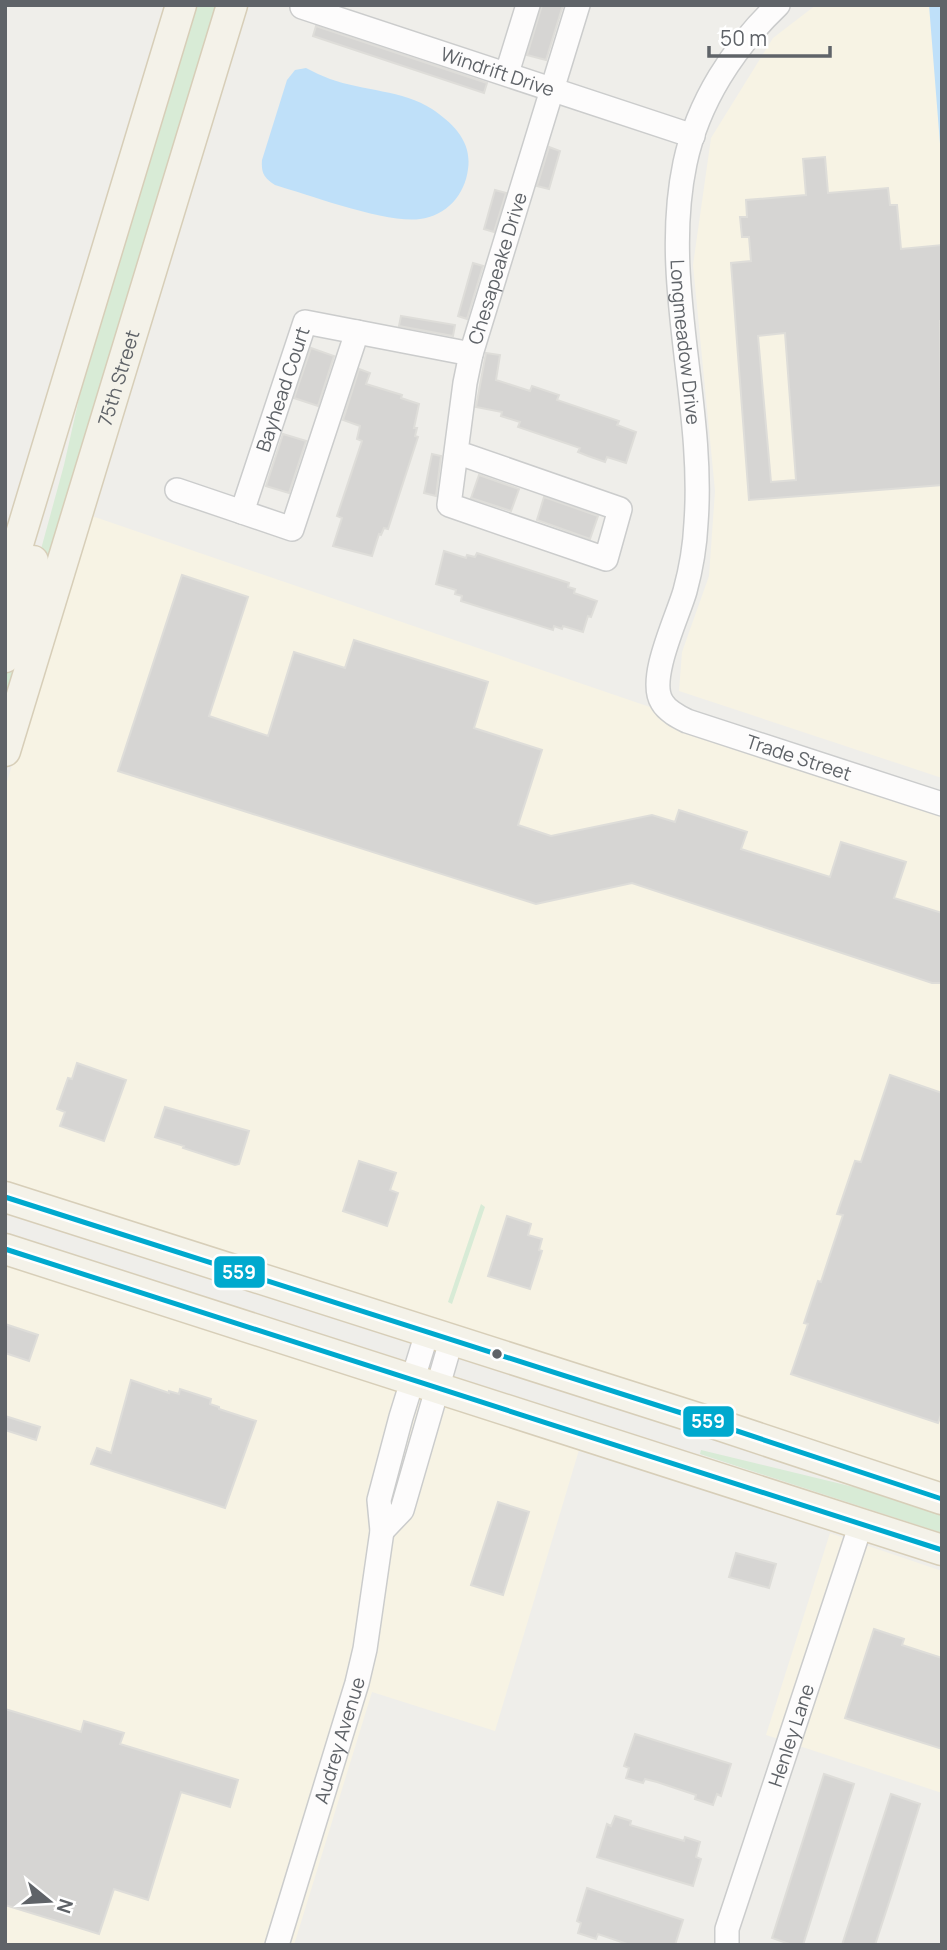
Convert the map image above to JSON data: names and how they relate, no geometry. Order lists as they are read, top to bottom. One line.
{"streets":{"main road":["75th Street"],"street":["Windrift Drive","Chesapeake Drive","Longmeadow Drive","Bayhead Court","Trade Street","Henley Lane","Audrey Avenue"]},"crossings":[["Windrift Drive","Chesapeake Drive"],["Windrift Drive","Longmeadow Drive"],["Chesapeake Drive","Bayhead Court"],["Longmeadow Drive","Trade Street"]],"lines":["transit line 559"],"scale_bar":"50 m","north":"right"}
